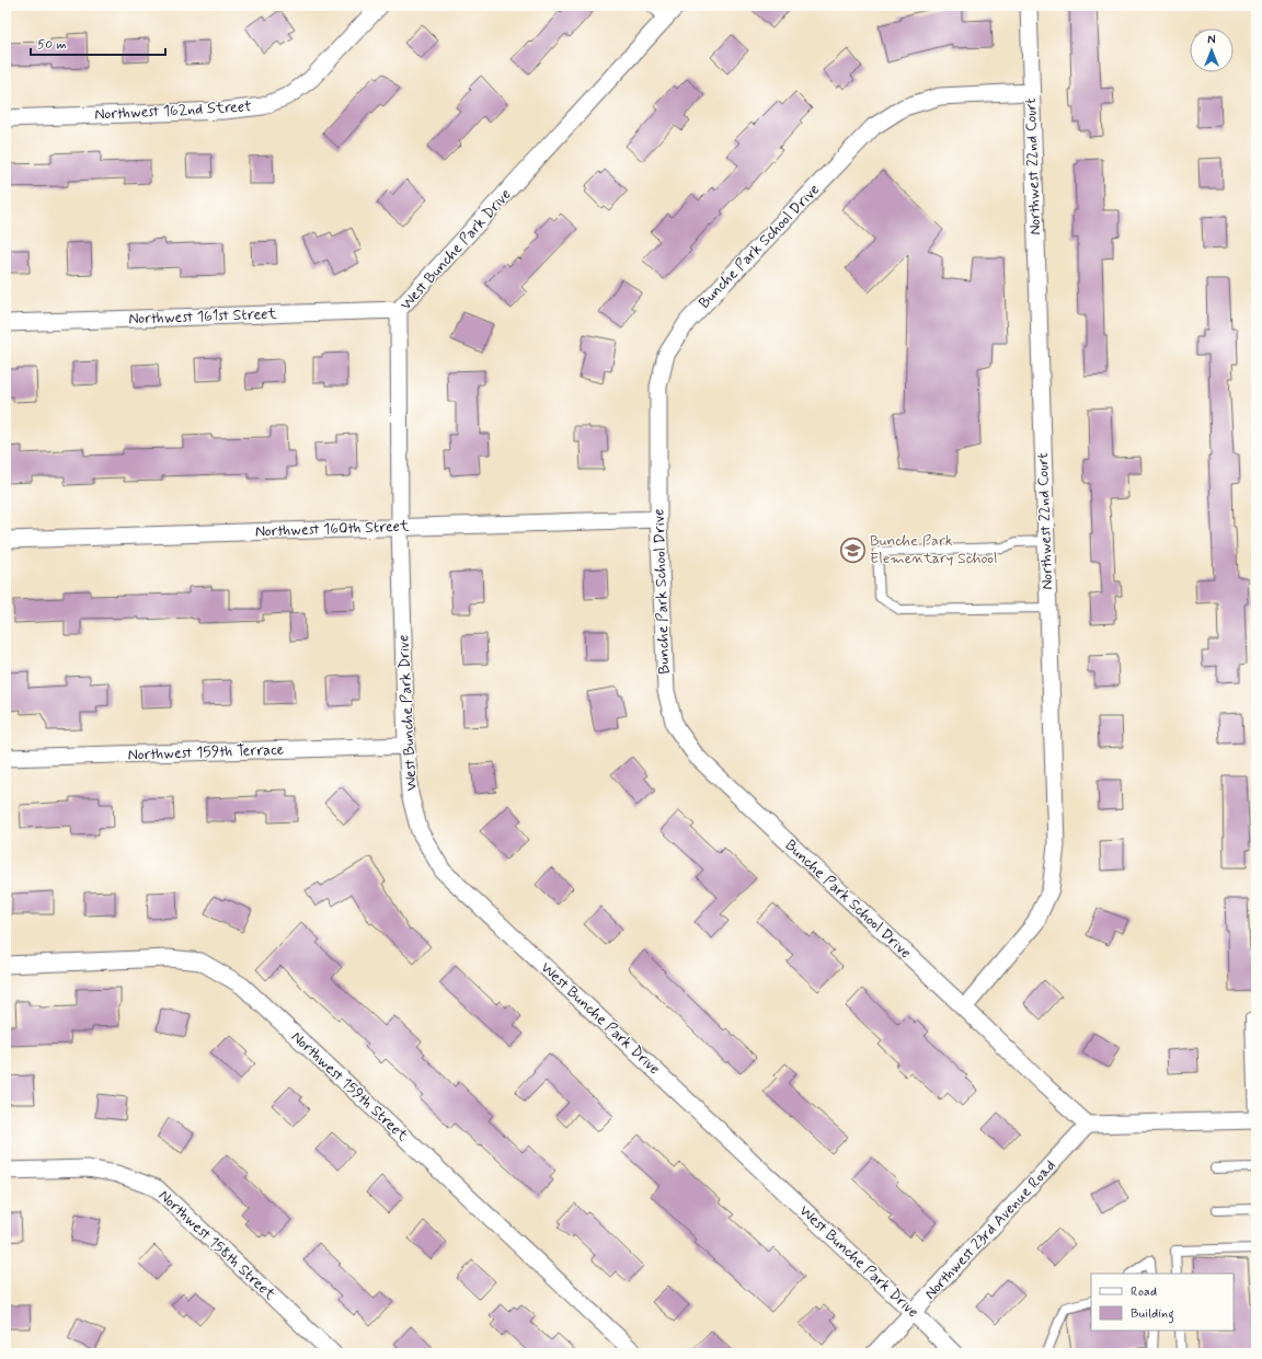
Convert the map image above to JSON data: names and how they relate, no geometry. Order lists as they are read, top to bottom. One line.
{"streets":{"street":["Northwest 162nd Street","Northwest 22nd Court","Bunche Park School Drive","West Bunche Park Drive","Northwest 161st Street","Northwest 160th Street","Northwest 159th Terrace","Northwest 159th Street","Northwest 23rd Avenue Road","Northwest 158th Street"]},"crossings":[["Northwest 22nd Court","Bunche Park School Drive"],["Bunche Park School Drive","Northwest 160th Street"],["Bunche Park School Drive","Northwest 23rd Avenue Road"],["West Bunche Park Drive","Northwest 161st Street"],["West Bunche Park Drive","Northwest 160th Street"],["West Bunche Park Drive","Northwest 159th Terrace"],["West Bunche Park Drive","Northwest 23rd Avenue Road"]],"places":{"school or university":["Bunche Park Elementary School"]},"legend":["Road","Building"],"scale_bar":"50 m","north":"top"}
